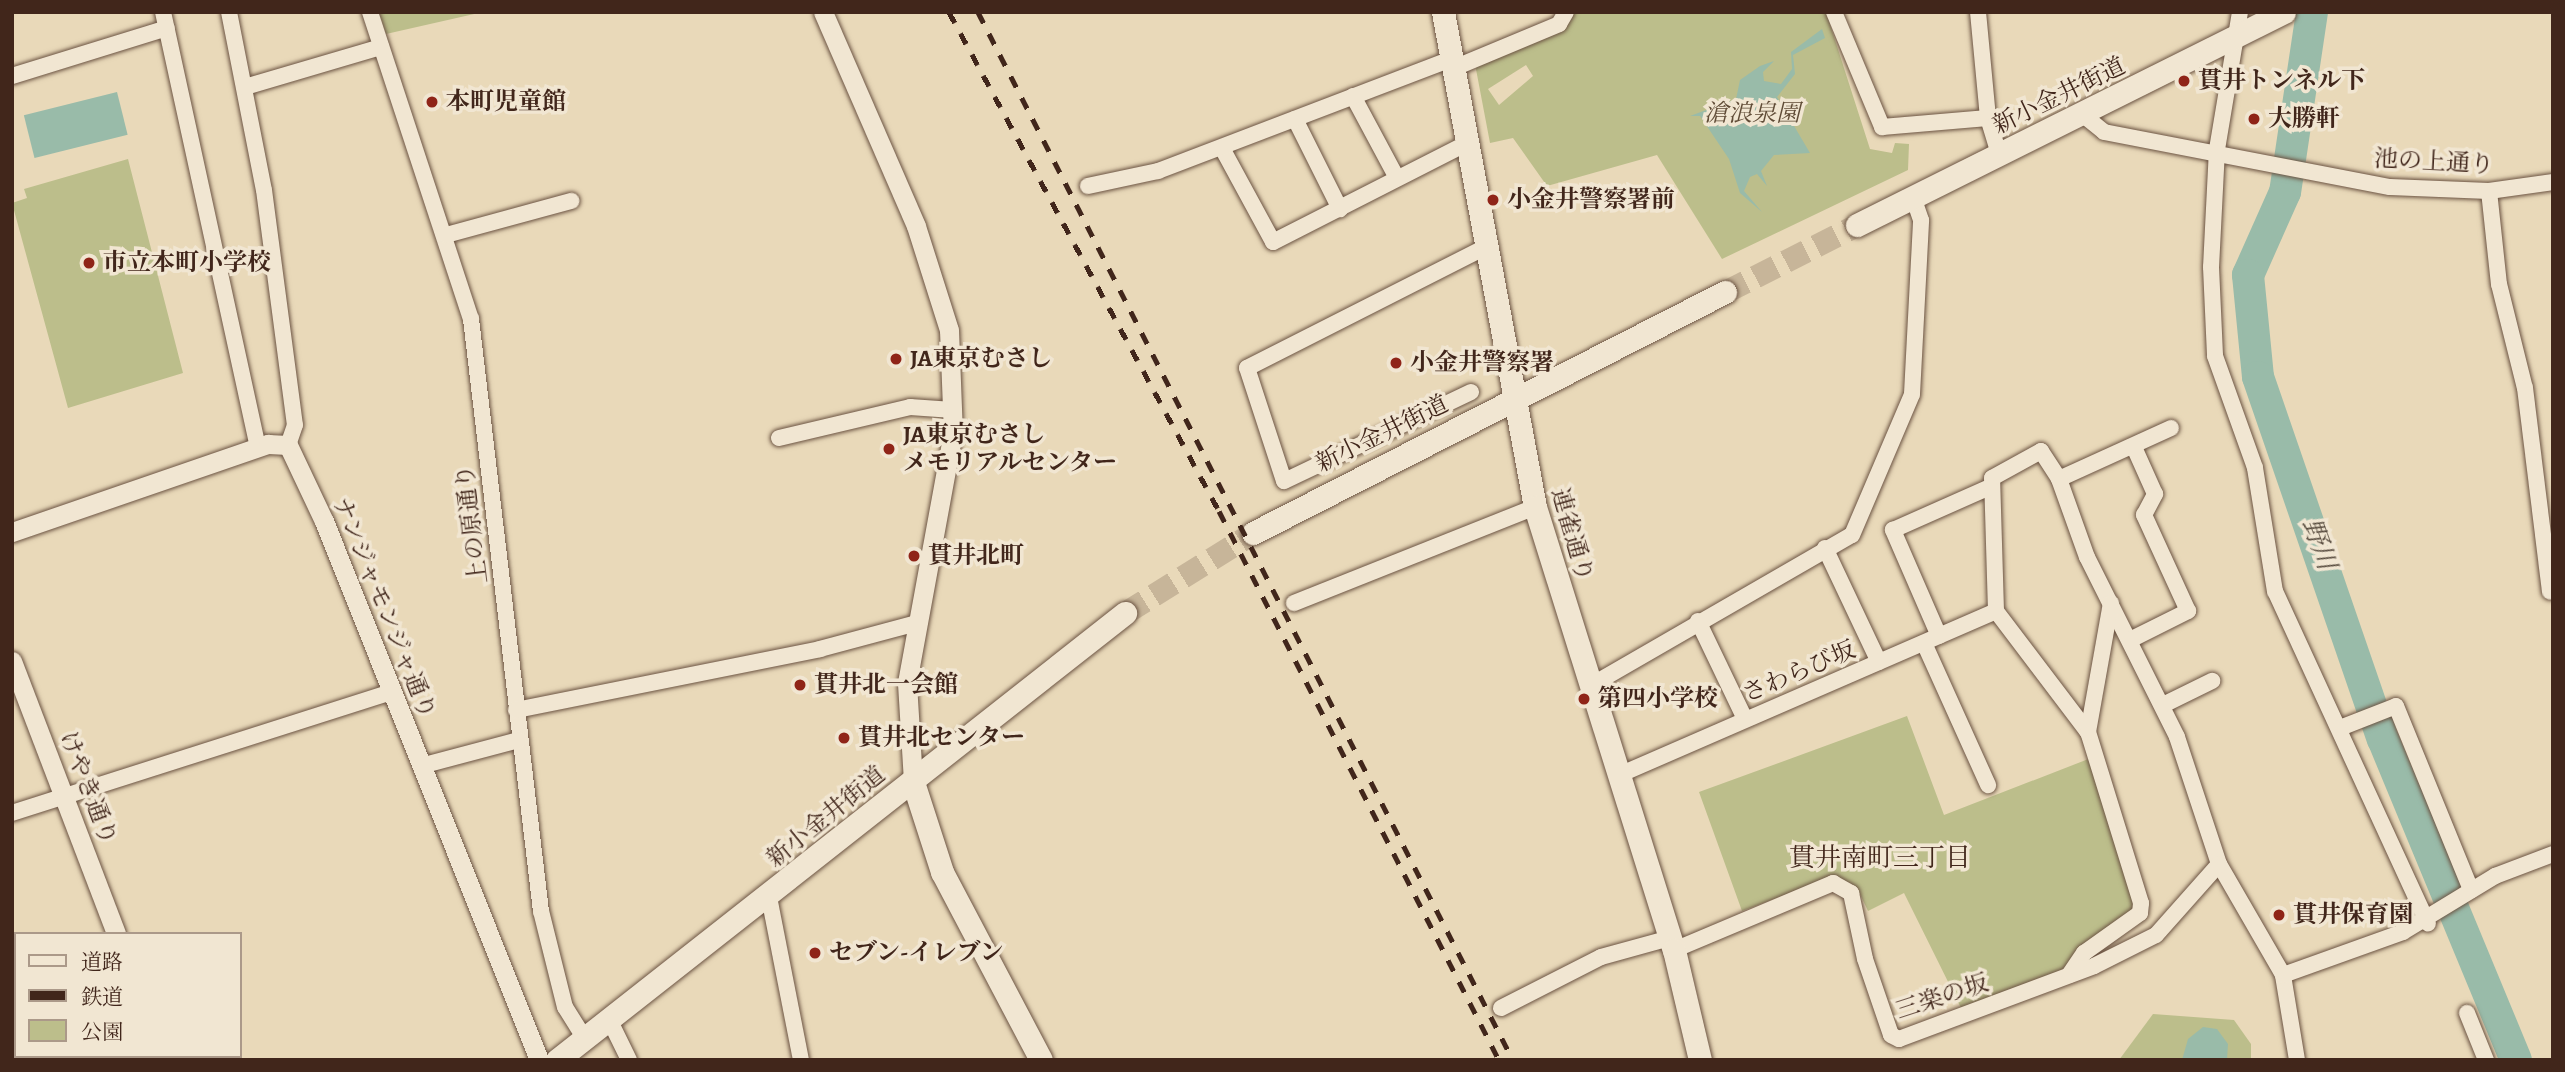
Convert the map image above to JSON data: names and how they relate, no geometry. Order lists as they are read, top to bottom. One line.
{"streets":{"main road":["新小金井街道","連雀通り"],"street":["池の上通り","上の原通り","ナンジャモンジャ通り","さわらび坂","けやき通り","三楽の坂"]},"crossings":[["新小金井街道","上の原通り"],["新小金井街道","連雀通り"],["連雀通り","さわらび坂"],["連雀通り","三楽の坂"]],"districts":["貫井南町三丁目"],"water":["野川"],"parks":["滄浪泉園"],"places":["貫井トンネル下","本町児童館","大勝軒","小金井警察署前","市立本町小学校","JA東京むさし","小金井警察署","JA東京むさし メモリアルセンター","貫井北町","貫井北一会館","第四小学校","貫井北センター","貫井保育園","セブン-イレブン"],"legend":["道路","鉄道","公園"]}
